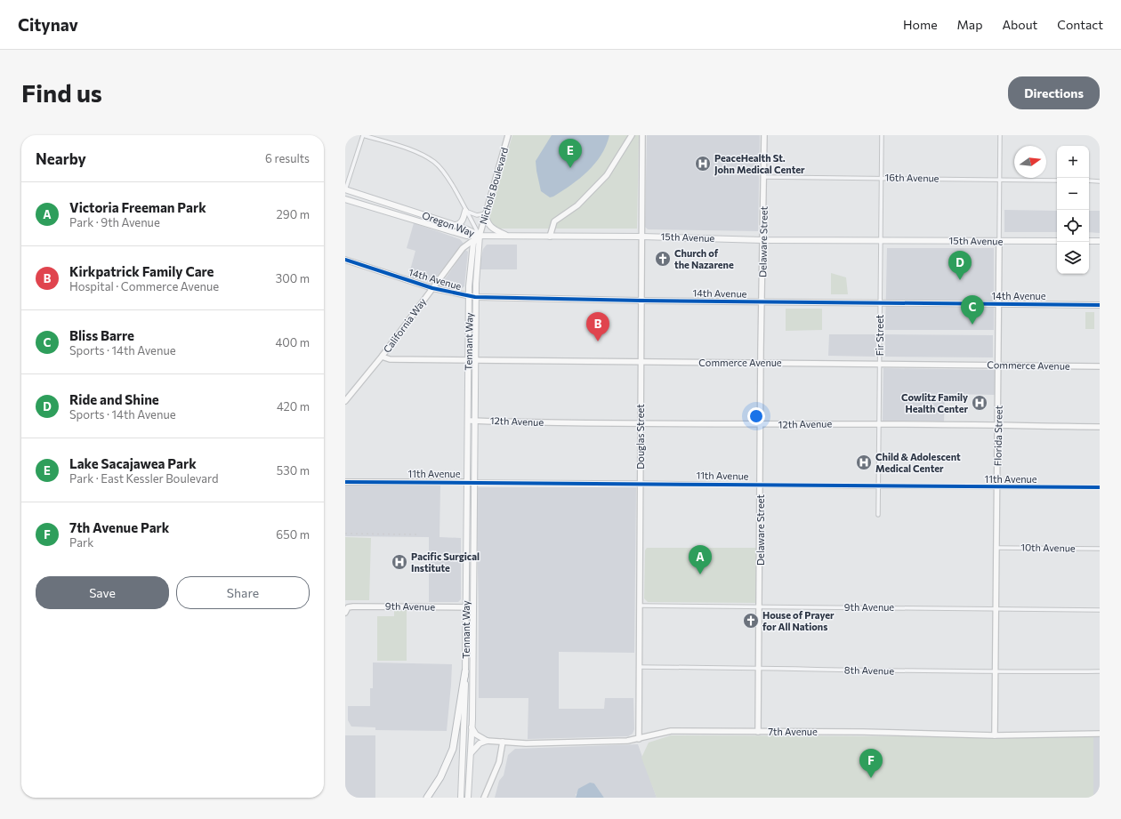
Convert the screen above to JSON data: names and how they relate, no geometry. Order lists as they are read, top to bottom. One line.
{"streets":{"main road":["Oregon Way","15th Avenue","Tennant Way"],"street":["16th Avenue","Nichols Boulevard","Delaware Street","14th Avenue","California Way","Fir Street","Commerce Avenue","12th Avenue","Florida Street","Douglas Street","11th Avenue","10th Avenue","9th Avenue","8th Avenue","7th Avenue"]},"crossings":[["16th Avenue","Delaware Street"],["16th Avenue","Fir Street"],["16th Avenue","Florida Street"],["Nichols Boulevard","Oregon Way"],["Nichols Boulevard","15th Avenue"],["Nichols Boulevard","California Way"],["Nichols Boulevard","Tennant Way"],["Oregon Way","15th Avenue"],["Oregon Way","California Way"],["Oregon Way","Tennant Way"],["15th Avenue","Delaware Street"],["15th Avenue","California Way"],["15th Avenue","Fir Street"],["15th Avenue","Tennant Way"],["15th Avenue","Florida Street"],["15th Avenue","Douglas Street"],["Delaware Street","14th Avenue"],["Delaware Street","Commerce Avenue"],["Delaware Street","12th Avenue"],["Delaware Street","11th Avenue"],["Delaware Street","9th Avenue"],["Delaware Street","8th Avenue"],["Delaware Street","7th Avenue"],["14th Avenue","California Way"],["14th Avenue","Fir Street"],["14th Avenue","Tennant Way"],["14th Avenue","Florida Street"],["14th Avenue","Douglas Street"],["California Way","Tennant Way"],["California Way","Commerce Avenue"],["Fir Street","Commerce Avenue"],["Fir Street","12th Avenue"],["Fir Street","11th Avenue"],["Tennant Way","Commerce Avenue"],["Tennant Way","12th Avenue"],["Tennant Way","11th Avenue"],["Tennant Way","9th Avenue"],["Commerce Avenue","Florida Street"],["Commerce Avenue","Douglas Street"],["12th Avenue","Florida Street"],["12th Avenue","Douglas Street"],["Florida Street","11th Avenue"],["Florida Street","10th Avenue"],["Florida Street","9th Avenue"],["Florida Street","8th Avenue"],["Florida Street","7th Avenue"],["Douglas Street","11th Avenue"],["Douglas Street","9th Avenue"],["Douglas Street","8th Avenue"],["Douglas Street","7th Avenue"]],"places":{"hospital":["PeaceHealth St. John Medical Center","Cowlitz Family Health Center","Child & Adolescent Medical Center","Pacific Surgical Institute"],"church":["Church of the Nazarene","House of Prayer for All Nations"]},"north":"right","page":{"header":"Citynav","nav":["Home","Map","About","Contact"],"buttons":["Directions",["Save","Share"]],"title":"Find us","heading":["Nearby","6 results"],"pins":["E","D","C","B","A","F"],"map_buttons":["+","−"],"list":[{"mark":"A","name":"Victoria Freeman Park","note":"Park · 9th Avenue","value":"290 m"},{"mark":"B","name":"Kirkpatrick Family Care","note":"Hospital · Commerce Avenue","value":"300 m"},{"mark":"C","name":"Bliss Barre","note":"Sports · 14th Avenue","value":"400 m"},{"mark":"D","name":"Ride and Shine","note":"Sports · 14th Avenue","value":"420 m"},{"mark":"E","name":"Lake Sacajawea Park","note":"Park · East Kessler Boulevard","value":"530 m"},{"mark":"F","name":"7th Avenue Park","note":"Park","value":"650 m"}]}}
